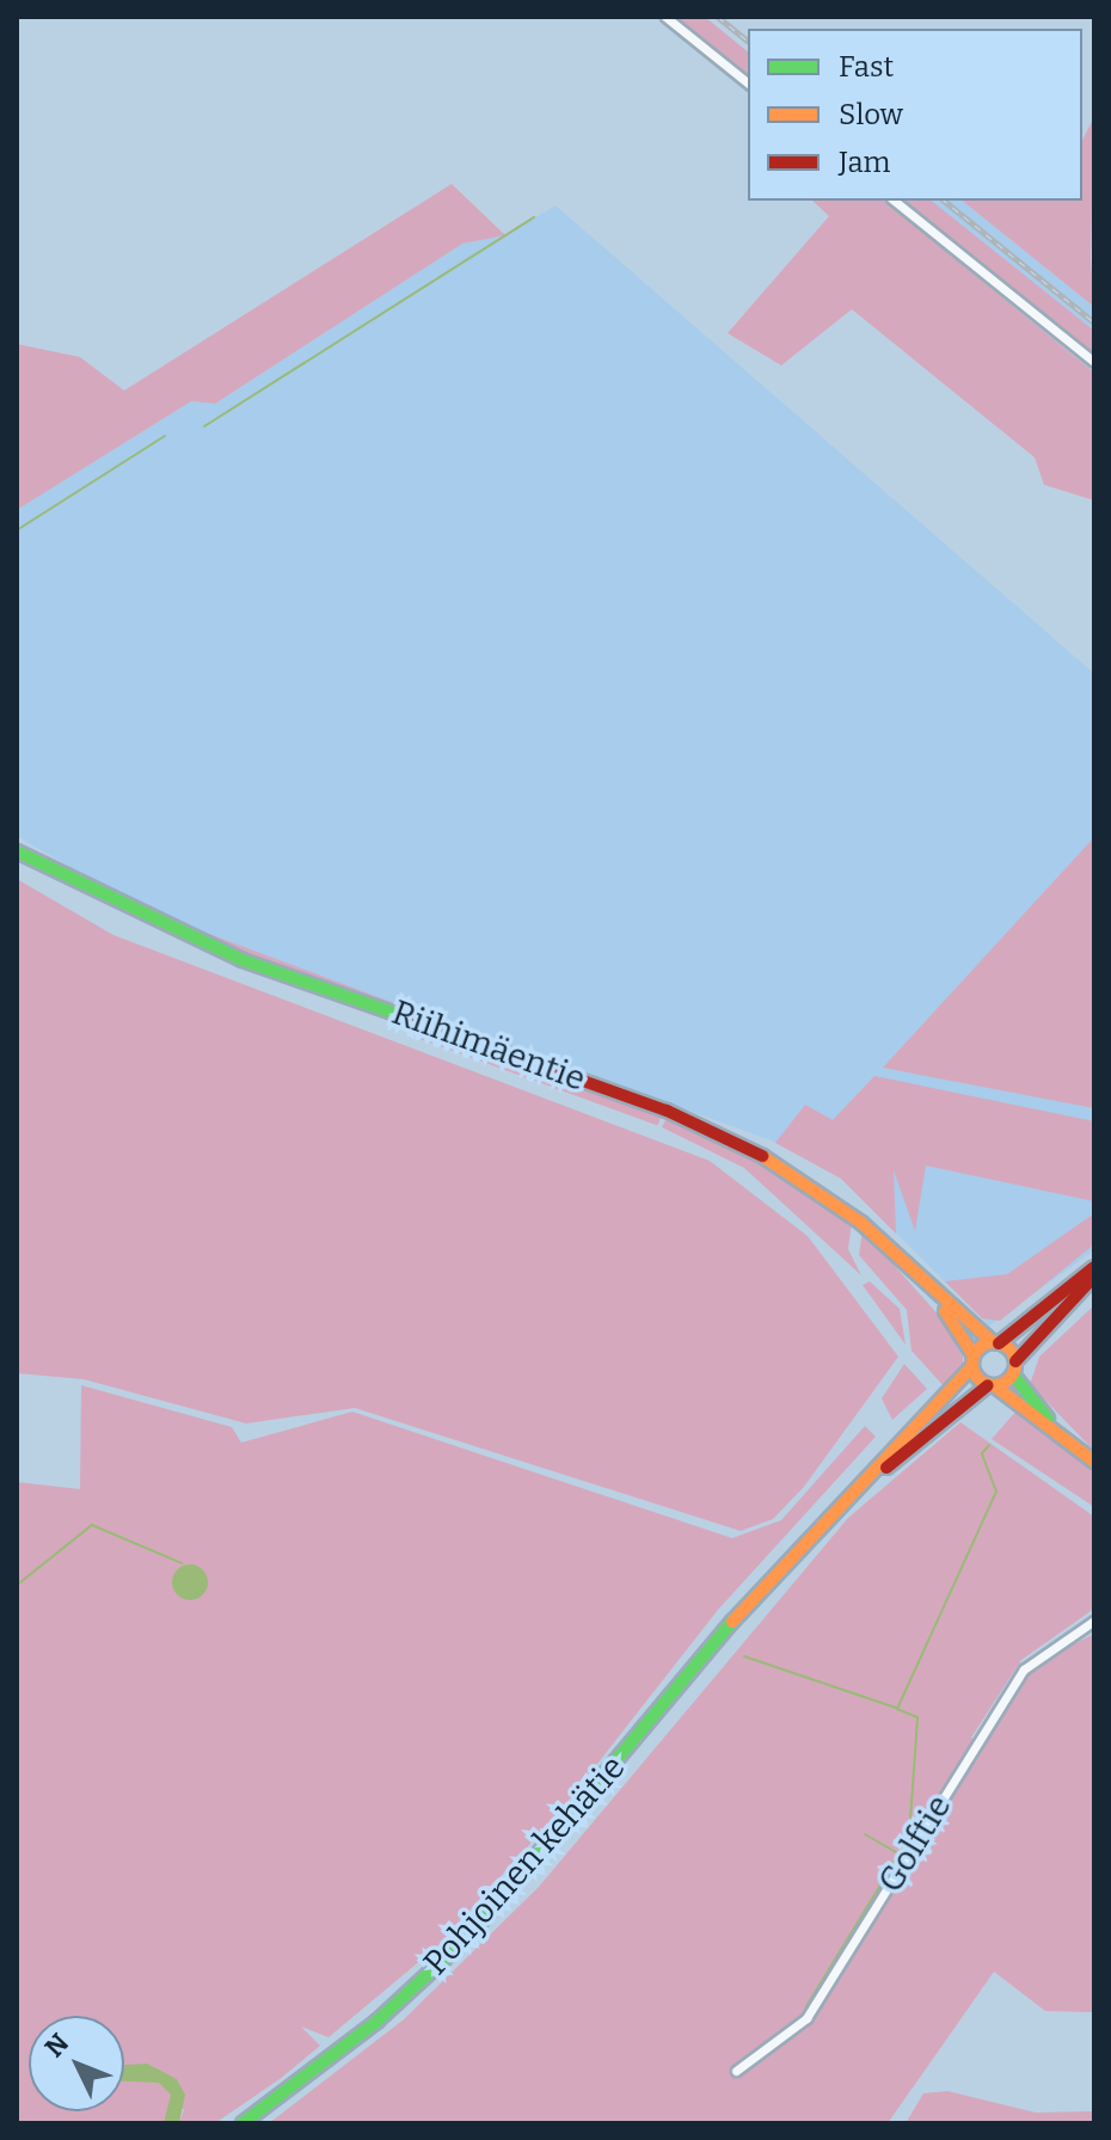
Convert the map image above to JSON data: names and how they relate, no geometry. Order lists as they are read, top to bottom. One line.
{"streets":{"main road":["Riihimäentie","Pohjoinen kehätie"],"street":["Golftie"]},"crossings":[["Riihimäentie","Pohjoinen kehätie"]],"legend":["Fast","Slow","Jam"],"north":"top left"}
